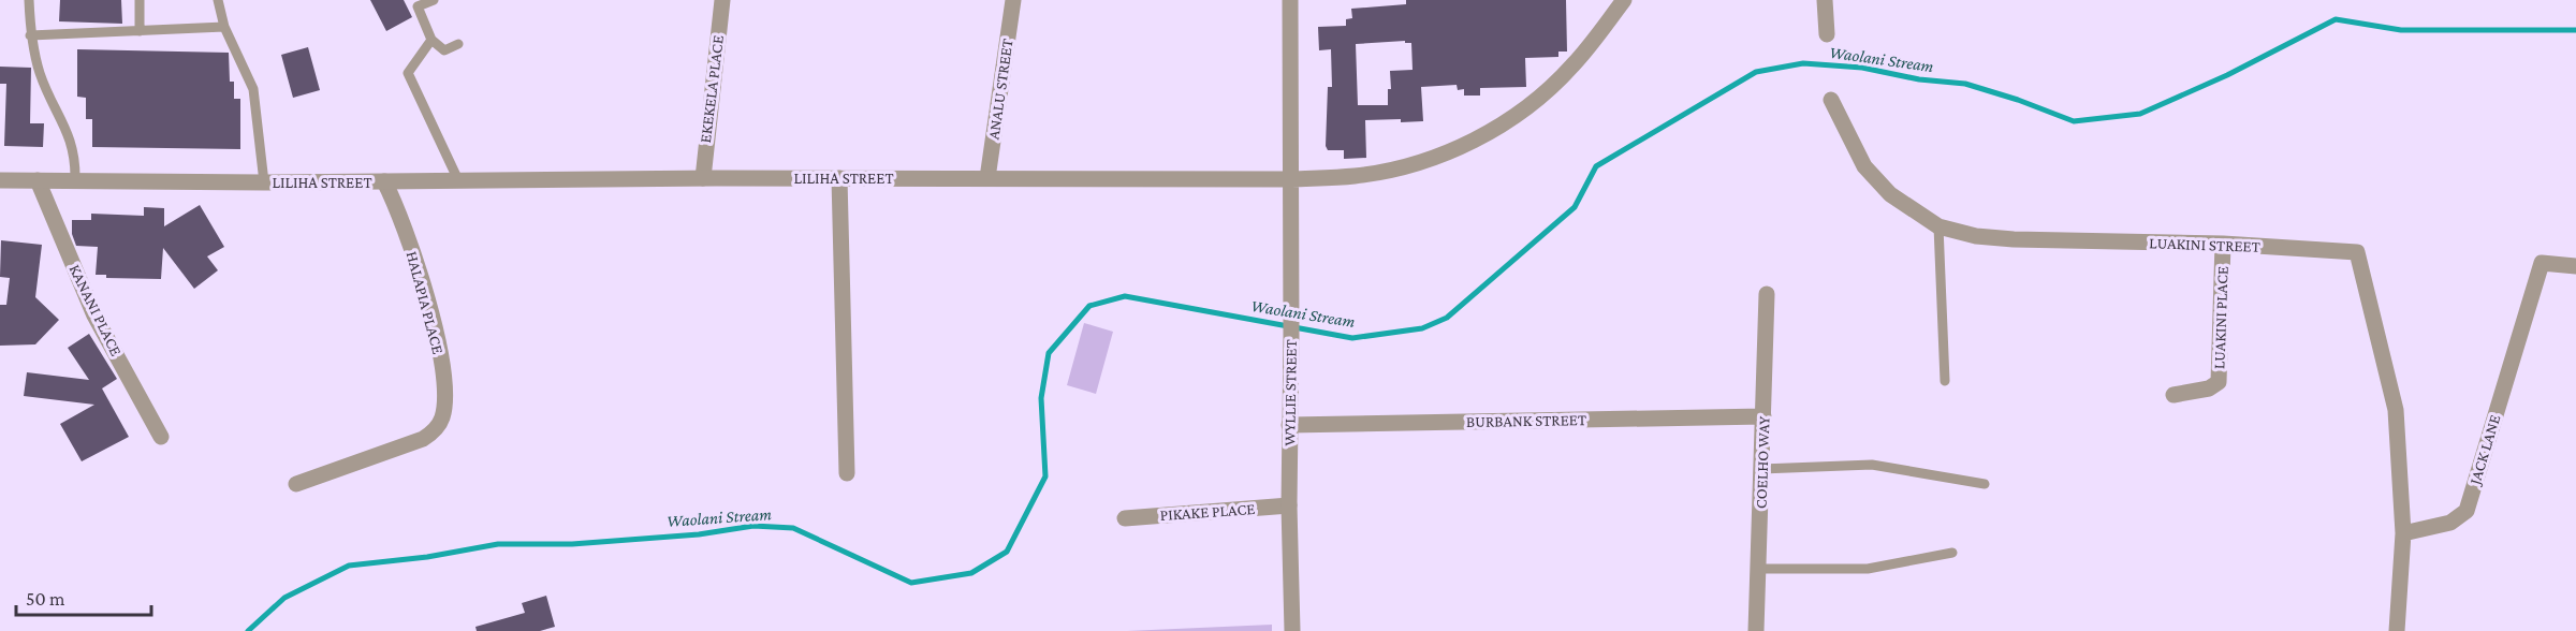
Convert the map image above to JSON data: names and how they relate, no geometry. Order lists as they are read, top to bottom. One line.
{"streets":{"street":["EKEKELA PLACE","ANALU STREET","LILIHA STREET","LUAKINI STREET","HALAPIA PLACE","KANANI PLACE","LUAKINI PLACE","WYLLIE STREET","BURBANK STREET","JACK LANE","COELHO WAY","PIKAKE PLACE"]},"crossings":[["EKEKELA PLACE","LILIHA STREET"],["ANALU STREET","LILIHA STREET"],["LILIHA STREET","HALAPIA PLACE"],["LILIHA STREET","KANANI PLACE"],["LILIHA STREET","WYLLIE STREET"],["LUAKINI STREET","LUAKINI PLACE"],["LUAKINI STREET","JACK LANE"],["WYLLIE STREET","BURBANK STREET"],["WYLLIE STREET","PIKAKE PLACE"],["BURBANK STREET","COELHO WAY"]],"water":["Waolani Stream"],"scale_bar":"50 m"}
